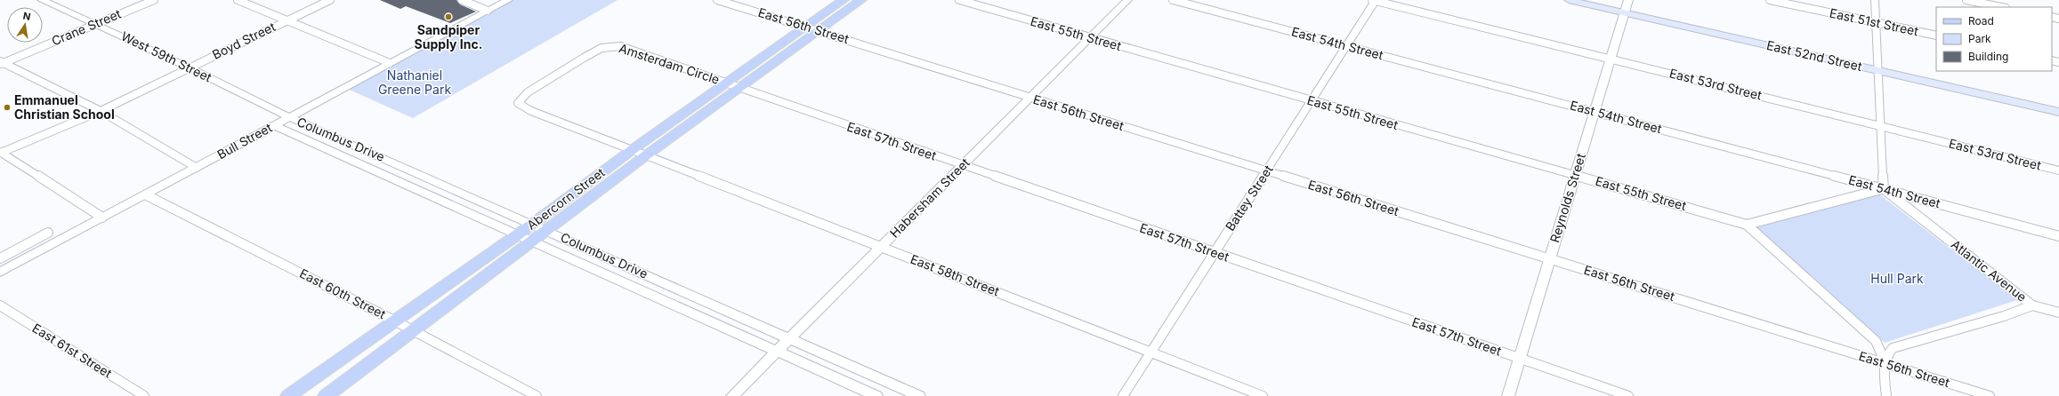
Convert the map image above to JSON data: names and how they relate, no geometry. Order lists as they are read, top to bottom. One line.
{"streets":{"main road":["East 52nd Street","Abercorn Street"],"street":["East 51st Street","East 56th Street","Crane Street","East 55th Street","Boyd Street","East 54th Street","West 59th Street","Amsterdam Circle","East 53rd Street","Columbus Drive","Bull Street","East 57th Street","Habersham Street","Battey Street","Reynolds Street","Atlantic Avenue","East 58th Street","East 60th Street","East 61st Street"]},"crossings":[["East 56th Street","Habersham Street"],["East 56th Street","Battey Street"],["East 56th Street","Reynolds Street"],["East 56th Street","Abercorn Street"],["East 56th Street","Atlantic Avenue"],["Crane Street","West 59th Street"],["East 55th Street","Habersham Street"],["East 55th Street","Battey Street"],["East 55th Street","Reynolds Street"],["East 55th Street","Atlantic Avenue"],["Boyd Street","West 59th Street"],["East 54th Street","Battey Street"],["East 54th Street","Reynolds Street"],["East 54th Street","Atlantic Avenue"],["East 52nd Street","Reynolds Street"],["West 59th Street","Columbus Drive"],["West 59th Street","Bull Street"],["Amsterdam Circle","East 57th Street"],["Amsterdam Circle","Abercorn Street"],["Amsterdam Circle","East 58th Street"],["East 53rd Street","Battey Street"],["East 53rd Street","Reynolds Street"],["Columbus Drive","Bull Street"],["Columbus Drive","Habersham Street"],["Columbus Drive","Abercorn Street"],["Bull Street","East 60th Street"],["East 57th Street","Habersham Street"],["East 57th Street","Battey Street"],["East 57th Street","Reynolds Street"],["East 57th Street","Abercorn Street"],["Habersham Street","East 58th Street"],["Battey Street","East 58th Street"],["Abercorn Street","East 58th Street"],["Abercorn Street","East 60th Street"]],"parks":["Nathaniel Greene Park","Hull Park"],"places":["Sandpiper Supply Inc.","Emmanuel Christian School"],"legend":["Road","Park","Building"],"north":"top"}
